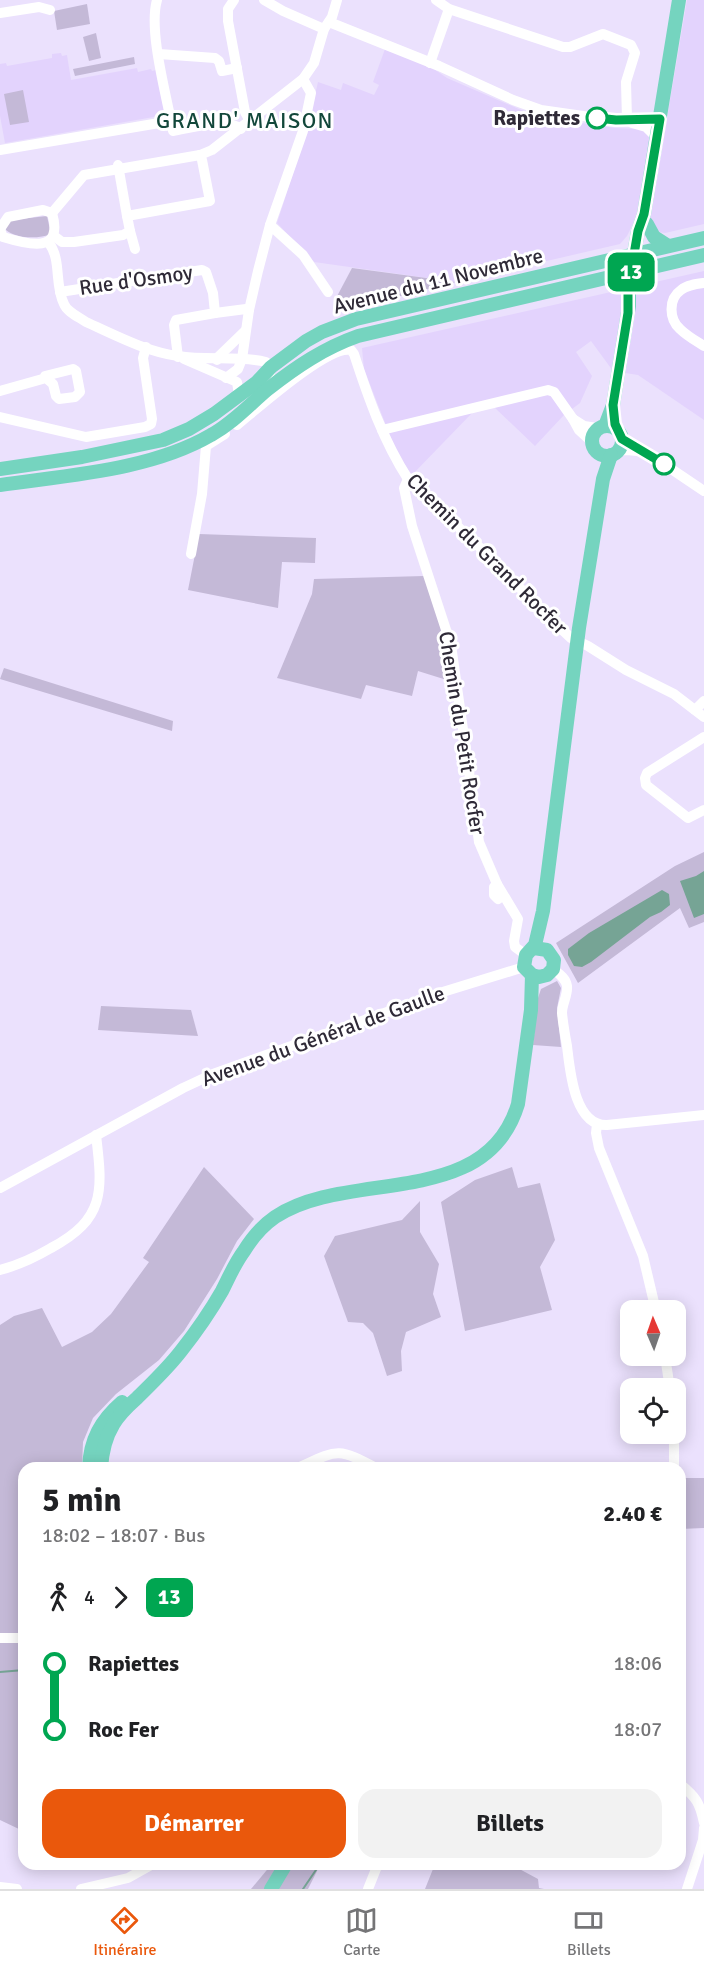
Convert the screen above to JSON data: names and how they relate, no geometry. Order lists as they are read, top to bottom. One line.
{"streets":{"main road":["Avenue du 11 Novembre"],"street":["Rue d'Osmoy","Chemin du Grand Rocfer","Chemin du Petit Rocfer","Avenue du Général de Gaulle"]},"crossings":[["Rue d'Osmoy","Avenue du 11 Novembre"],["Chemin du Grand Rocfer","Chemin du Petit Rocfer"],["Chemin du Petit Rocfer","Avenue du Général de Gaulle"]],"districts":["GRAND' MAISON"],"places":["Rapiettes"],"lines":["bus line 13"],"north":"top","page":{"on_map":"13","heading":["5 min","18:02 – 18:07 · Bus","2.40 €"],"legs":["4","13"],"list":[{"name":"Rapiettes","value":"18:06"},{"name":"Roc Fer","value":"18:07"}],"buttons":["Démarrer","Billets"],"tabs":["Itinéraire","Carte","Billets"]}}
